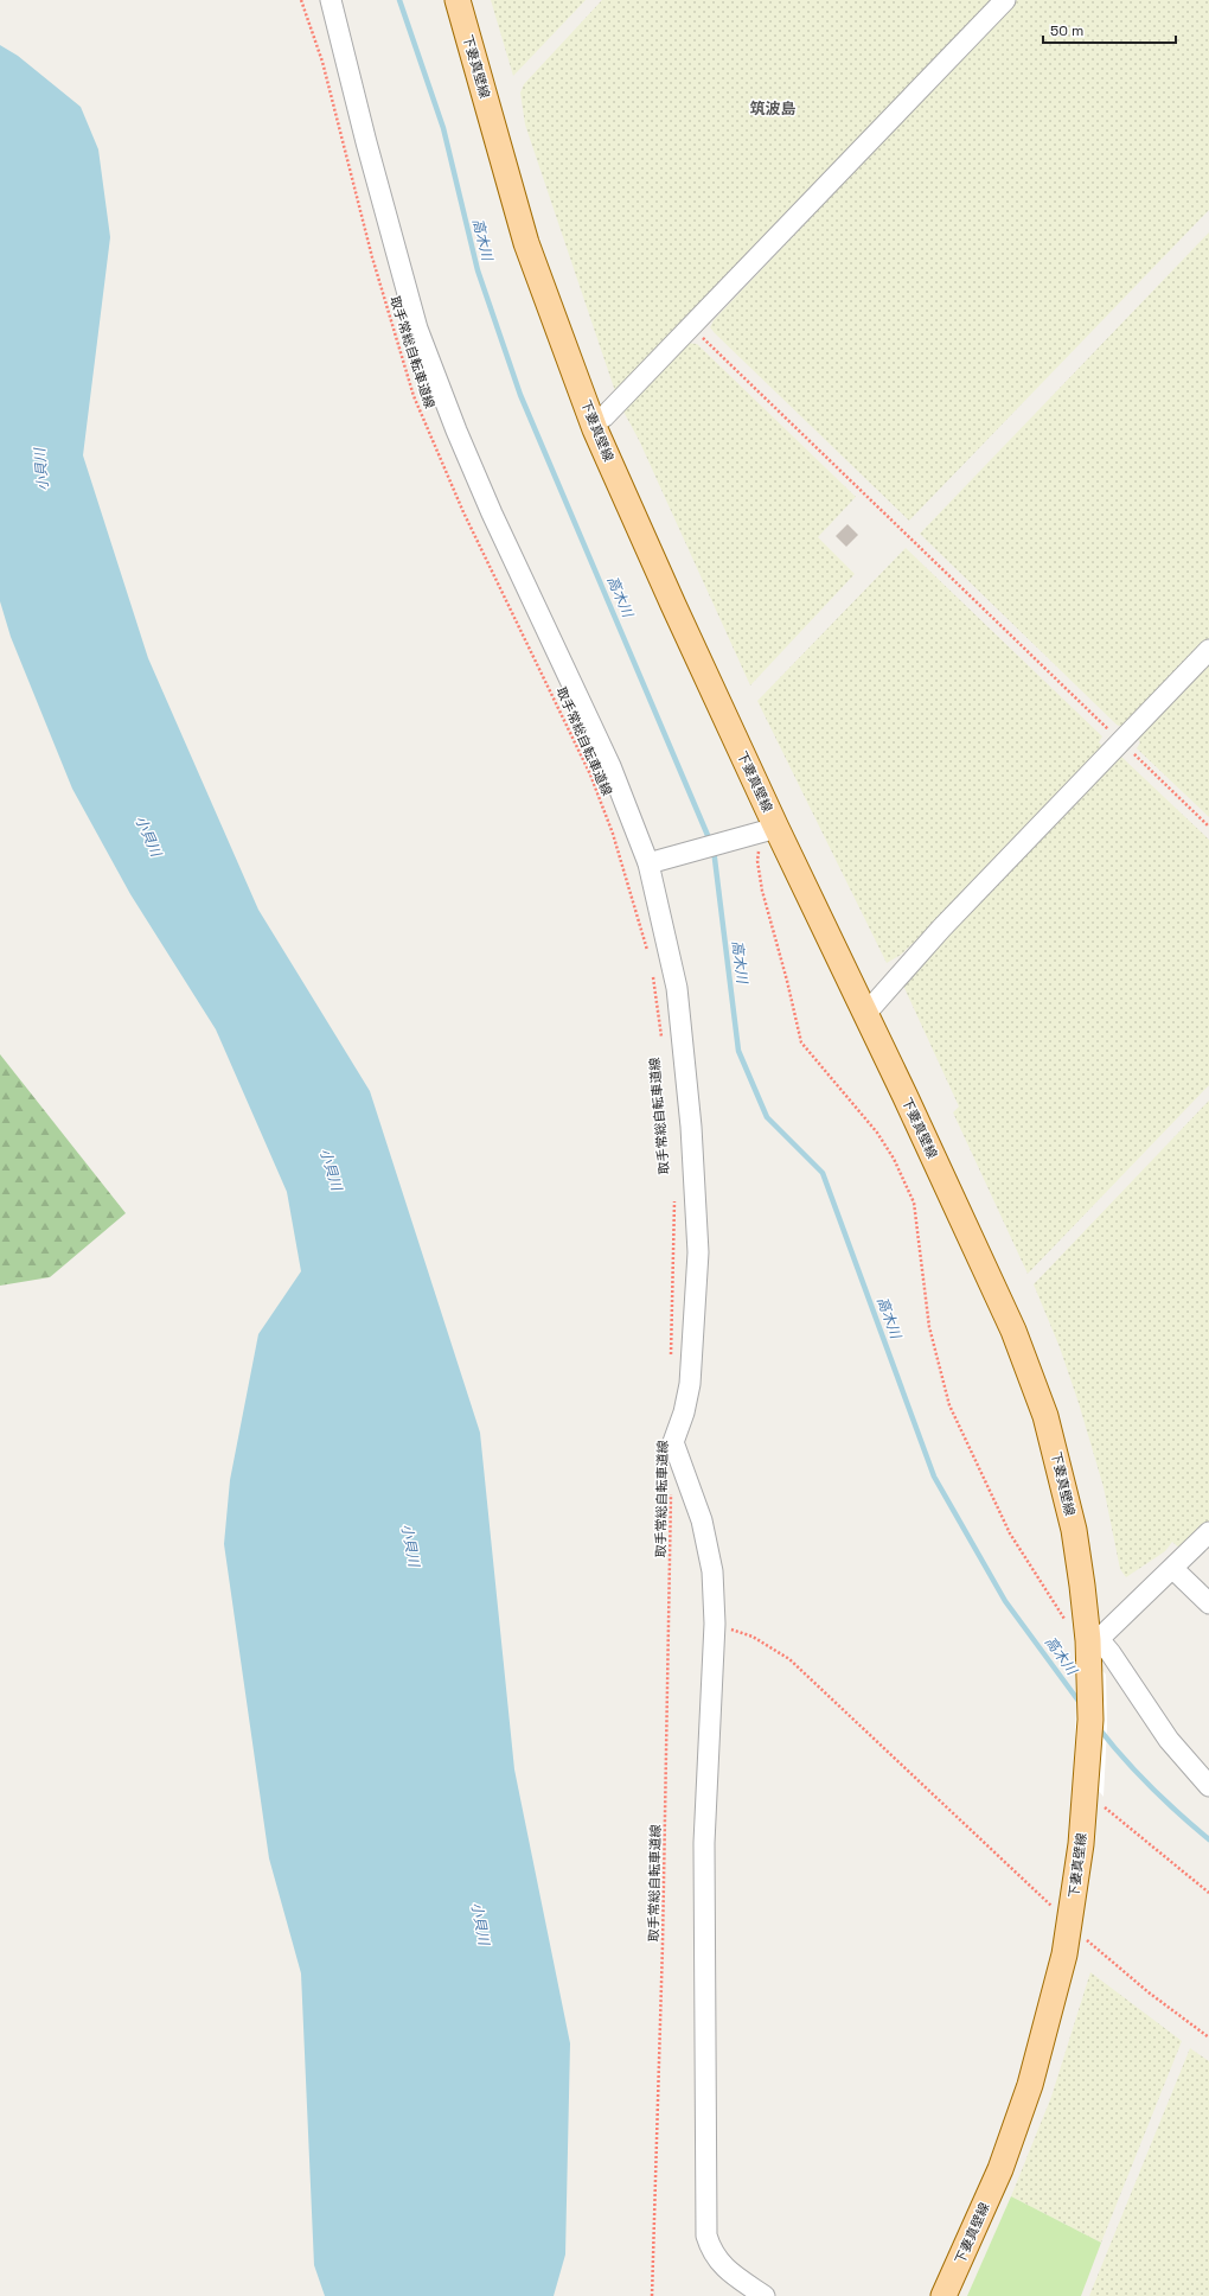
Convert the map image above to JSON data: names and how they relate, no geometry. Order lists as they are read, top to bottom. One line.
{"streets":{"main road":["下妻真壁線"],"path":["取手常総自転車道線"]},"districts":["筑波島"],"water":["高木川","小貝川"],"scale_bar":"50 m"}
